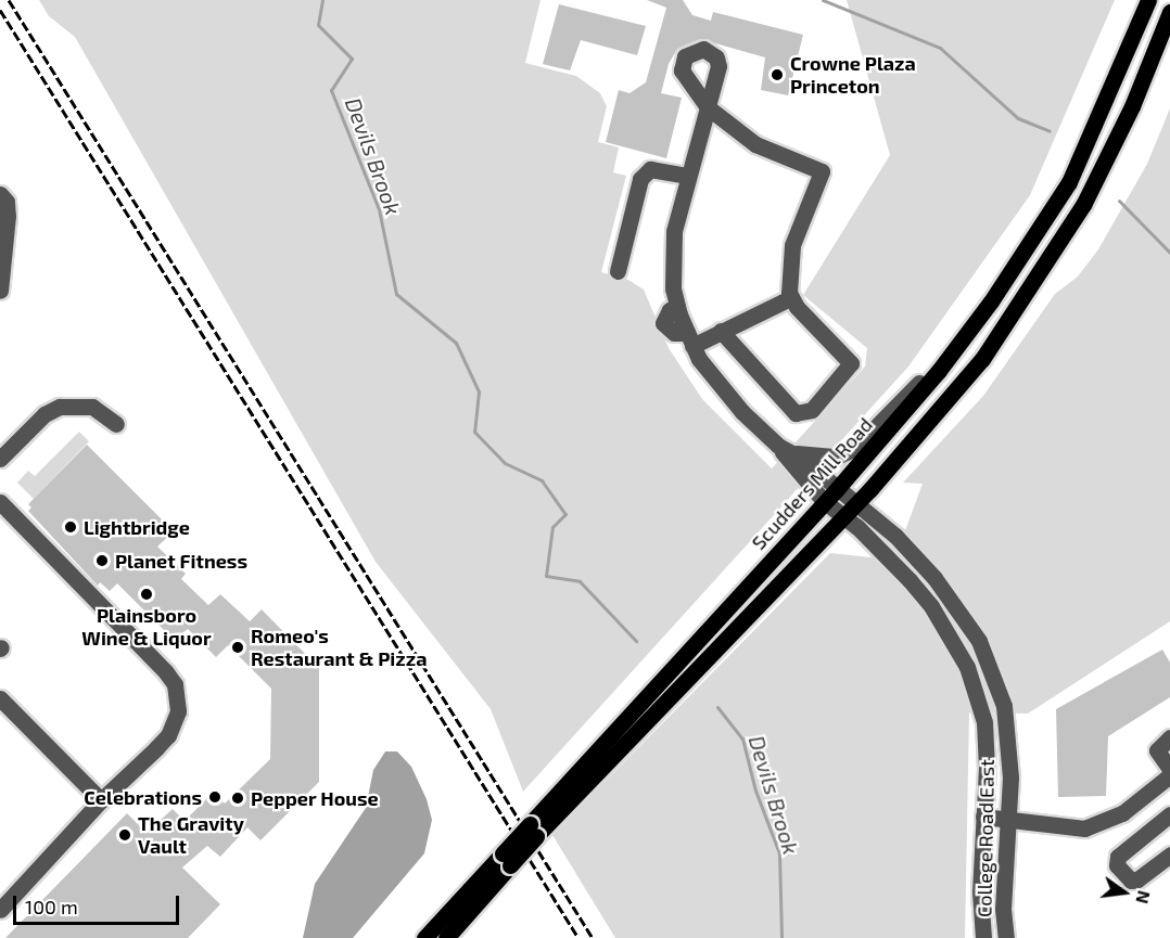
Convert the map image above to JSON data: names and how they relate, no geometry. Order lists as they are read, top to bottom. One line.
{"streets":{"main road":["Scudders Mill Road"],"street":["College Road East"]},"crossings":[["Scudders Mill Road","College Road East"]],"water":["Devils Brook"],"places":["Crowne Plaza Princeton","Lightbridge","Planet Fitness","Plainsboro Wine & Liquor","Romeo's Restaurant & Pizza","Celebrations","Pepper House","The Gravity Vault"],"scale_bar":"100 m","north":"right"}
